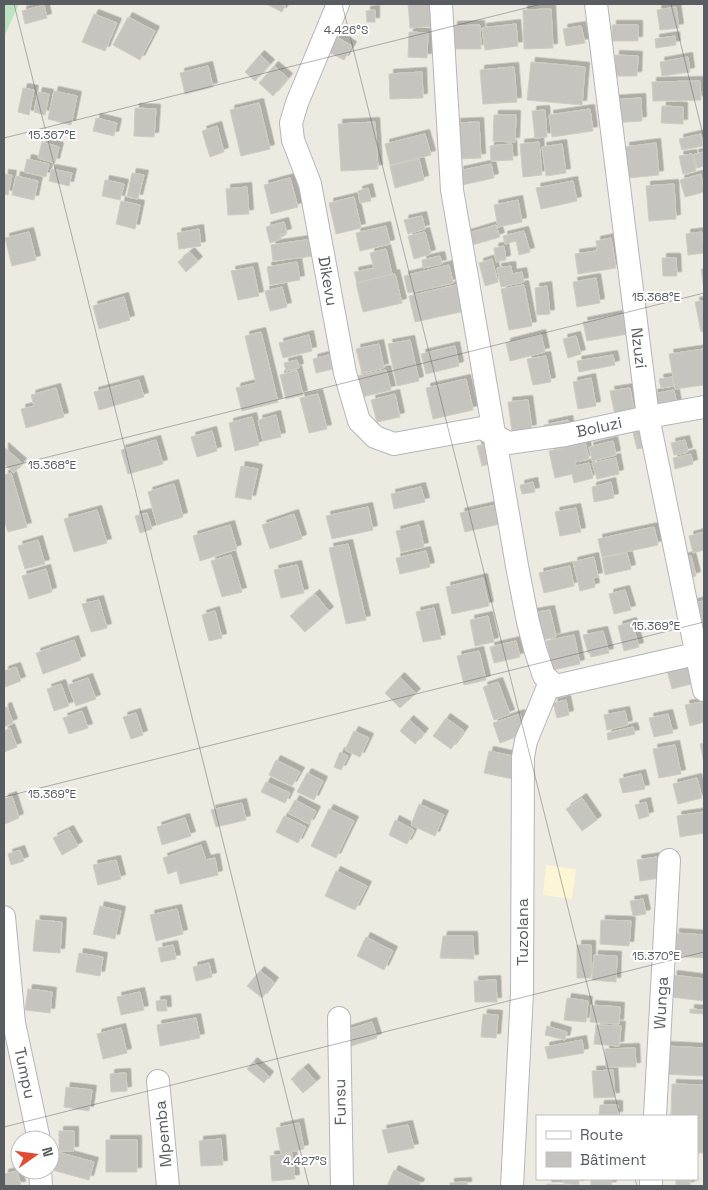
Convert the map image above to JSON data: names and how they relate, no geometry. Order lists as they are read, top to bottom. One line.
{"streets":{"street":["Dikevu","Nzuzi","Boluzi","Tuzolana","Wunga","Tumpu","Funsu","Mpemba"]},"crossings":[["Dikevu","Boluzi"],["Nzuzi","Boluzi"]],"legend":["Route","Bâtiment"],"north":"right","coordinates":["4.426°S","15.367°E","15.368°E","15.369°E","15.370°E","4.427°S"]}
